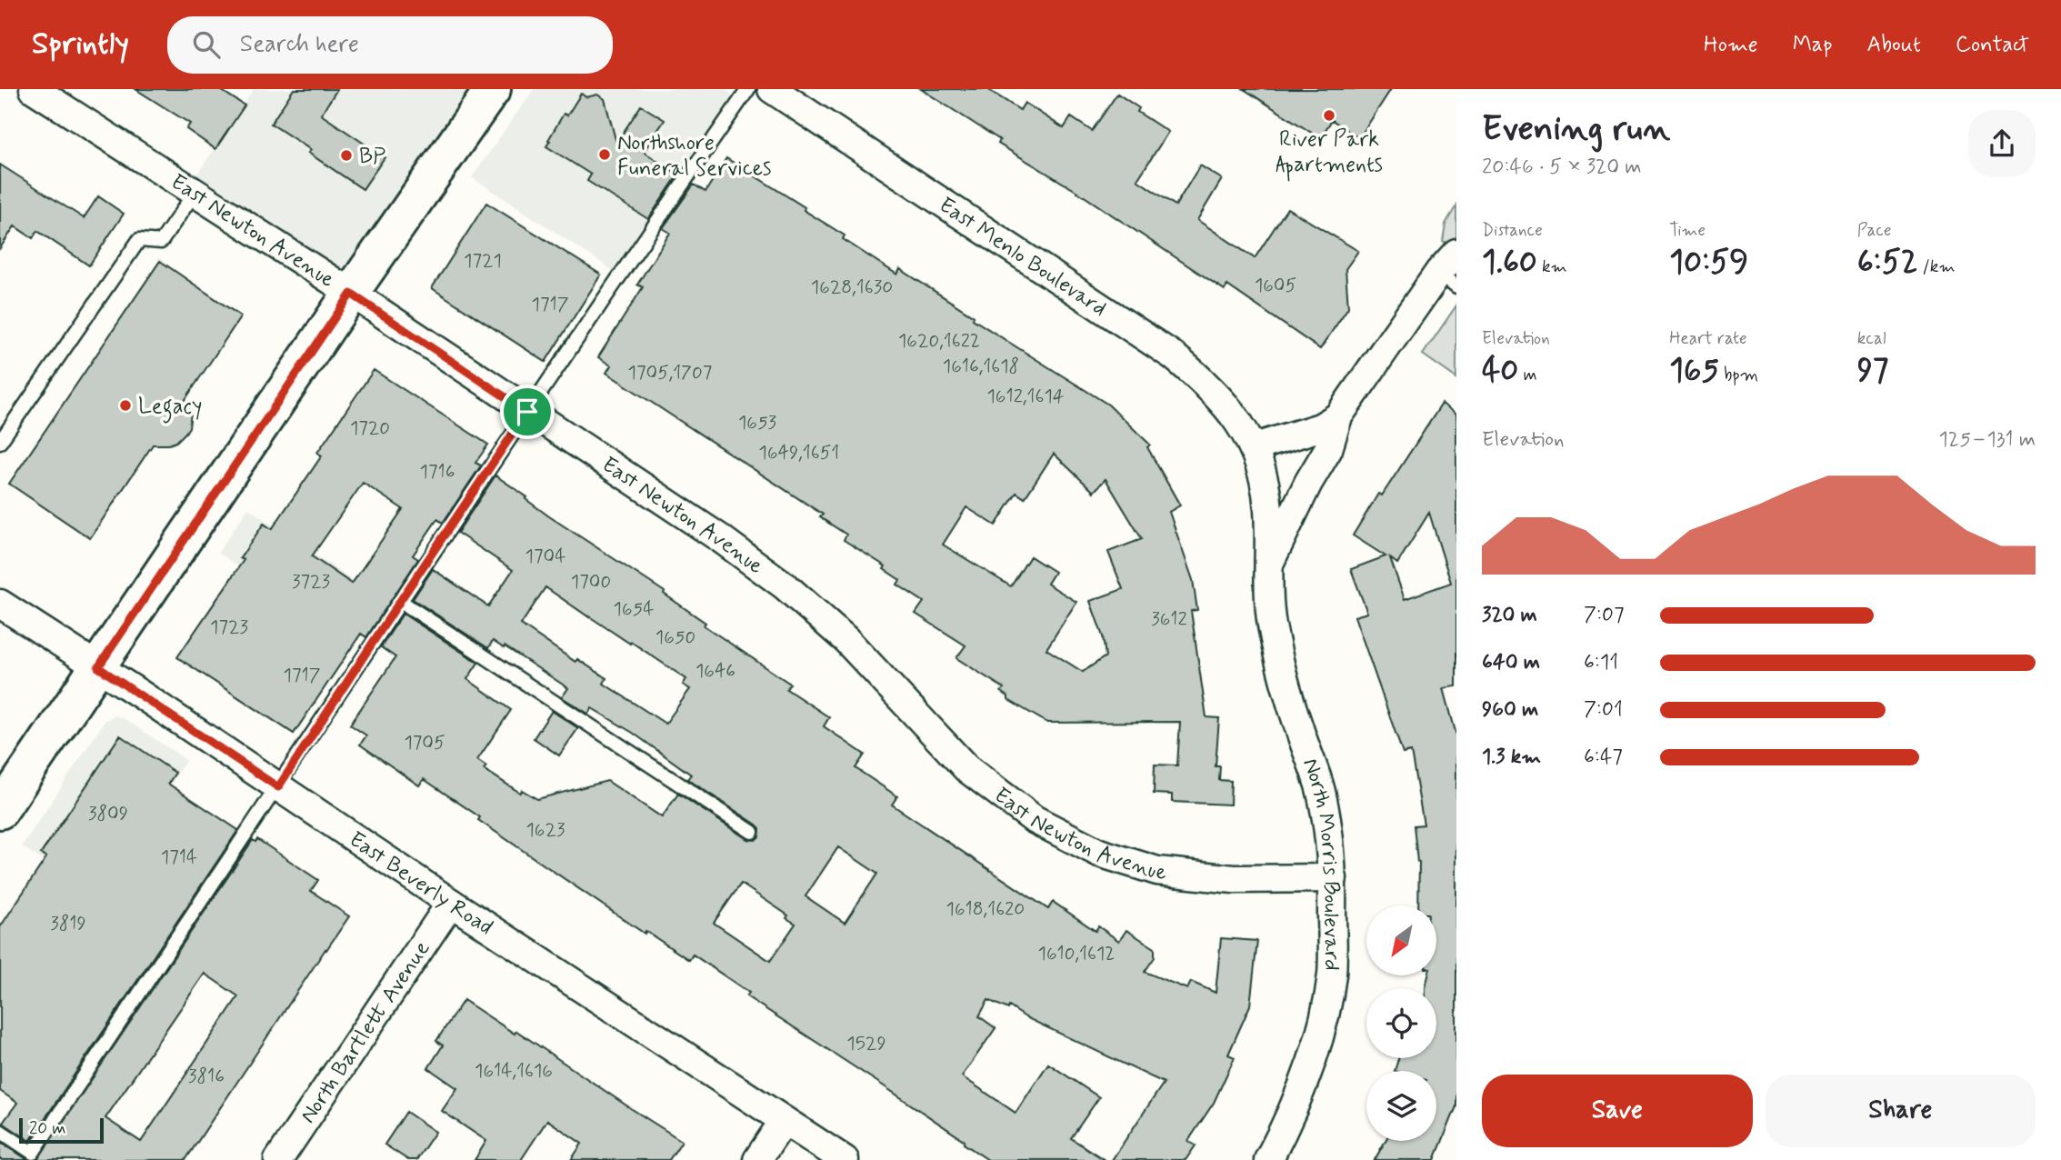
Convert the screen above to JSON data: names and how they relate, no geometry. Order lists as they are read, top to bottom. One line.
{"streets":{"street":["East Newton Avenue","East Menlo Boulevard","North Morris Boulevard","East Beverly Road","North Bartlett Avenue"]},"crossings":[["East Newton Avenue","North Morris Boulevard"],["East Menlo Boulevard","North Morris Boulevard"],["East Beverly Road","North Bartlett Avenue"]],"places":["River Park Apartments","Northshore Funeral Services","BP","Legacy"],"house_numbers":["1721","1605","1628,1630","1717","1620,1622","1616,1618","1705,1707","1612,1614","1653","1720","1649,1651","1716","1704","3723","1700","1654","3612","1723","1650","1646","1717","1705","3809","1623","1714","1618,1620","3819","1610,1612","1529","1614,1616","3816"],"scale_bar":"20 m","north":"bottom left","page":{"header":"Sprintly","search":"Search here","nav":["Home","Map","About","Contact"],"heading":["Evening run","20:46 · 5 × 320 m"],"stats":[["Distance","1.60 km"],["Time","10:59"],["Pace","6:52 /km"],["Elevation","40 m"],["Heart rate","165 bpm"],["kcal","97"]],"chart":["Elevation","125–131 m"],"list":[{"name":"320 m","note":"7:07"},{"name":"640 m","note":"6:11"},{"name":"960 m","note":"7:01"},{"name":"1.3 km","note":"6:47"}],"buttons":["Save","Share"],"scale":"20 m"}}
